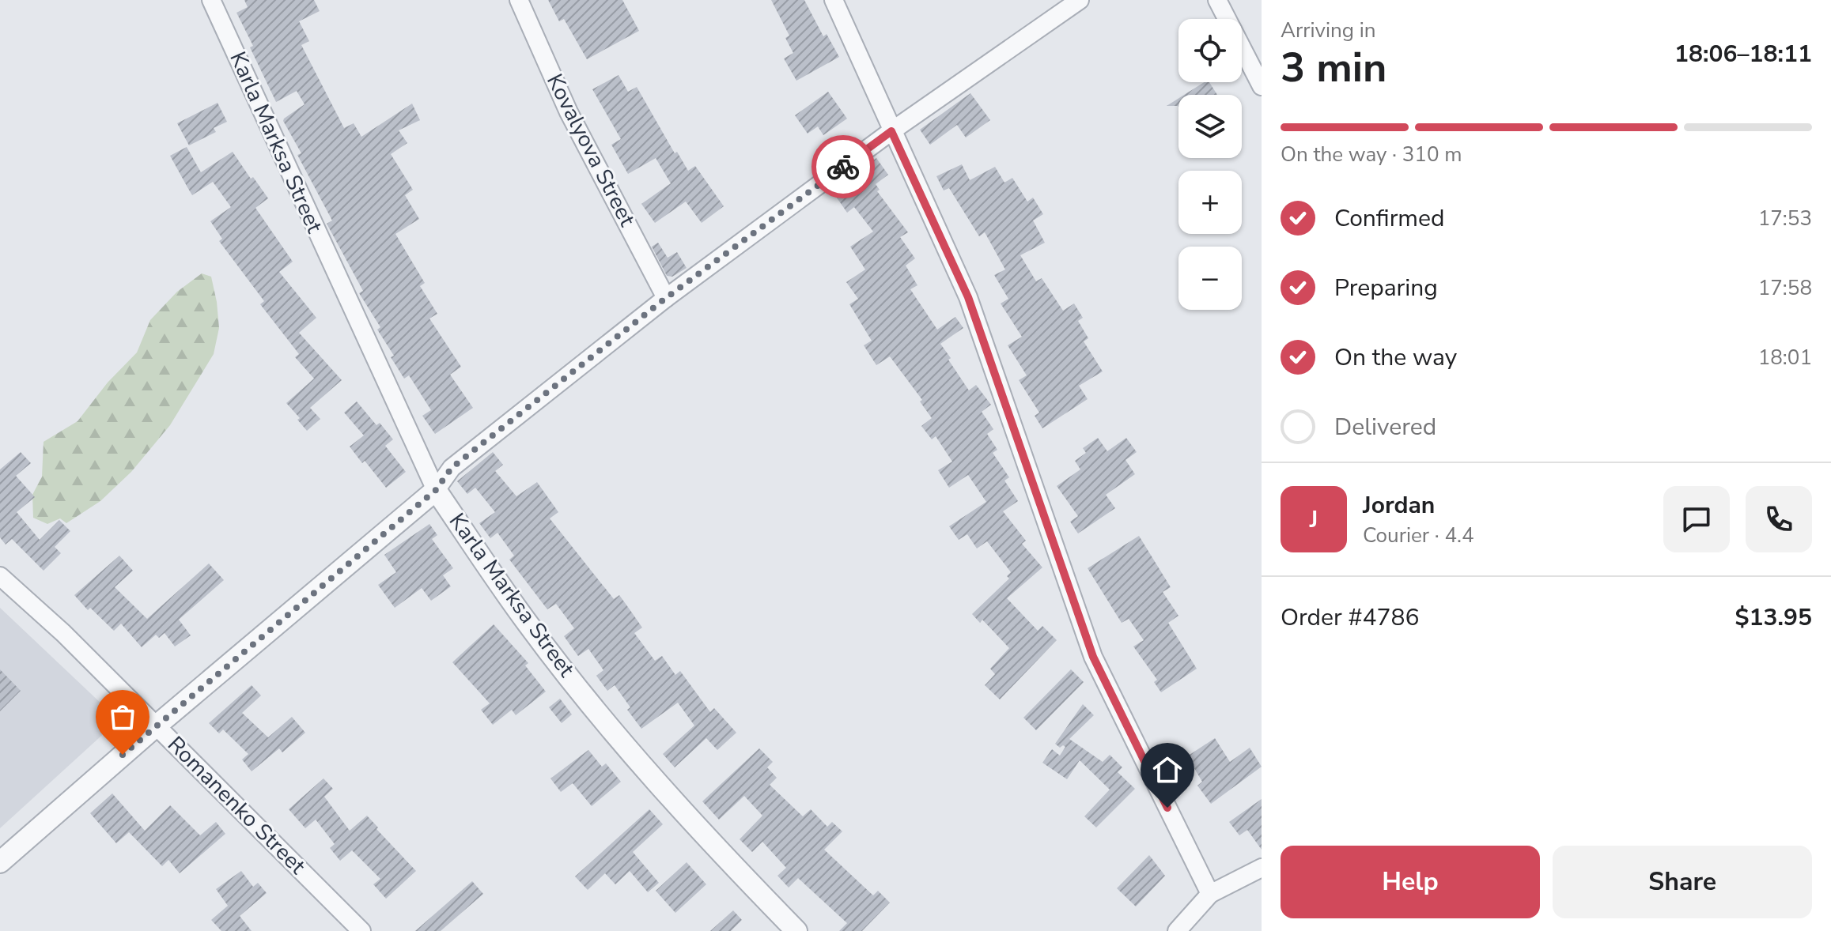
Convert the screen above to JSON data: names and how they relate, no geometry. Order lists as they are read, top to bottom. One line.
{"streets":{"street":["Karla Marksa Street","Kovalyova Street","Romanenko Street"]},"page":{"heading":["3 min","Arriving in","18:06–18:11"],"panel":["Jordan","Courier · 4.4","Order #4786","$13.95"],"map_buttons":["+","−"],"bar":"On the way · 310 m","list":[["Confirmed","17:53"],["Preparing","17:58"],["On the way","18:01"],"Delivered"],"round":"J","buttons":["Help","Share"]}}
